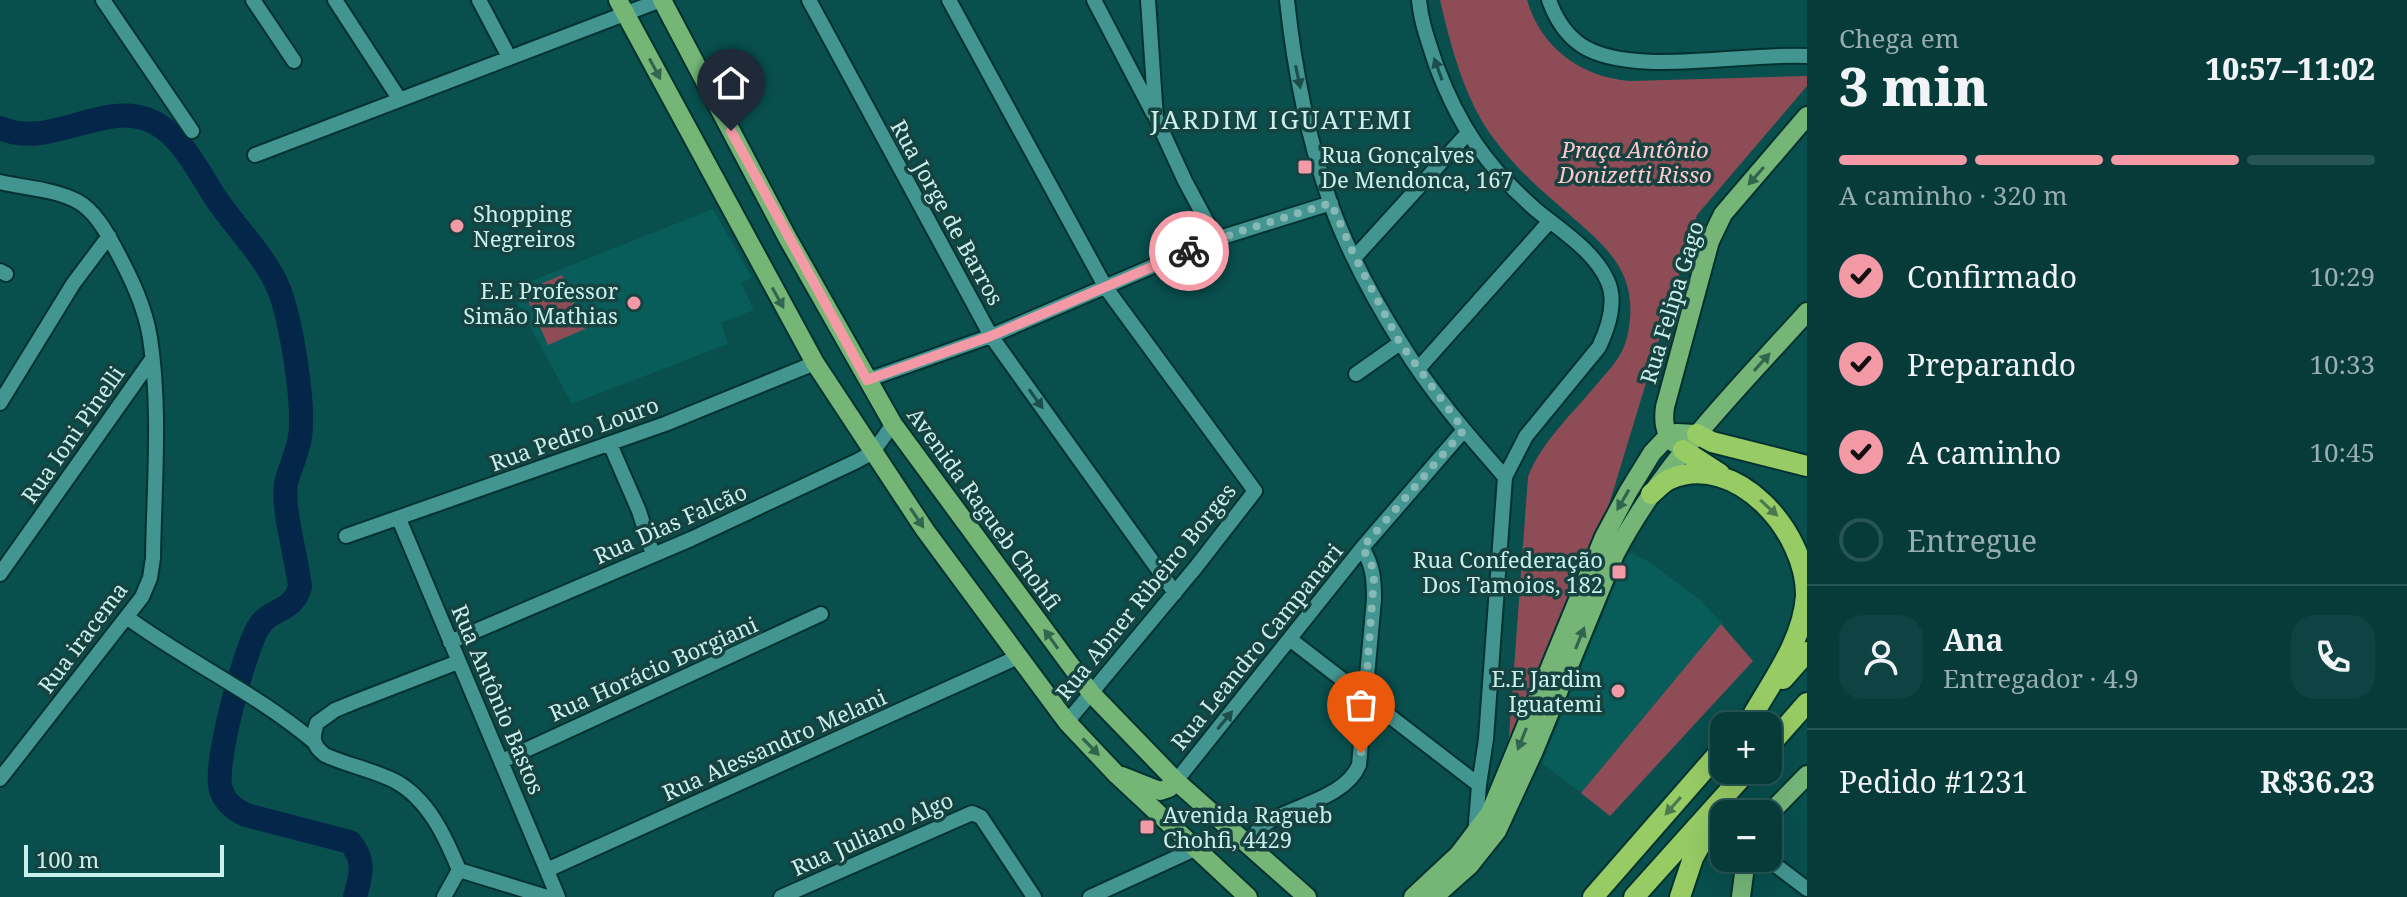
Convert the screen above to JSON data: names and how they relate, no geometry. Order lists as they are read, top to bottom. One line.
{"streets":{"main road":["Rua Felipa Gago","Avenida Ragueb Chohfi"],"street":["Rua Jorge de Barros","Rua Pedro Louro","Rua Ioni Pinelli","Rua Dias Falcão","Rua Abner Ribeiro Borges","Rua iracema","Rua Leandro Campanari","Rua Horácio Borgiani","Rua Antônio Bastos","Rua Alessandro Melani","Rua Juliano Algo"]},"crossings":[["Rua Jorge de Barros","Rua Abner Ribeiro Borges"],["Rua Pedro Louro","Rua Antônio Bastos"],["Rua Ioni Pinelli","Rua iracema"],["Avenida Ragueb Chohfi","Rua Dias Falcão"],["Avenida Ragueb Chohfi","Rua Abner Ribeiro Borges"],["Avenida Ragueb Chohfi","Rua Leandro Campanari"],["Rua Dias Falcão","Rua Antônio Bastos"],["Rua Horácio Borgiani","Rua Antônio Bastos"],["Rua Antônio Bastos","Rua Alessandro Melani"]],"one_way":["Rua Jorge de Barros"],"districts":["JARDIM IGUATEMI"],"parks":["Praça Antônio Donizetti Risso"],"places":{"transit":["Rua Gonçalves De Mendonca, 167","Rua Confederação Dos Tamoios, 182","Avenida Ragueb Chohfi, 4429"],"other":["Shopping Negreiros","E.E Professor Simão Mathias","E.E Jardim Iguatemi"]},"scale_bar":"100 m","page":{"heading":["3 min","Chega em","10:57–11:02"],"panel":["Ana","Entregador · 4.9","Pedido #1231","R$36.23"],"bar":"A caminho · 320 m","list":[["Confirmado","10:29"],["Preparando","10:33"],["A caminho","10:45"],"Entregue"],"map_buttons":["+","−"],"scale":"100 m"}}
